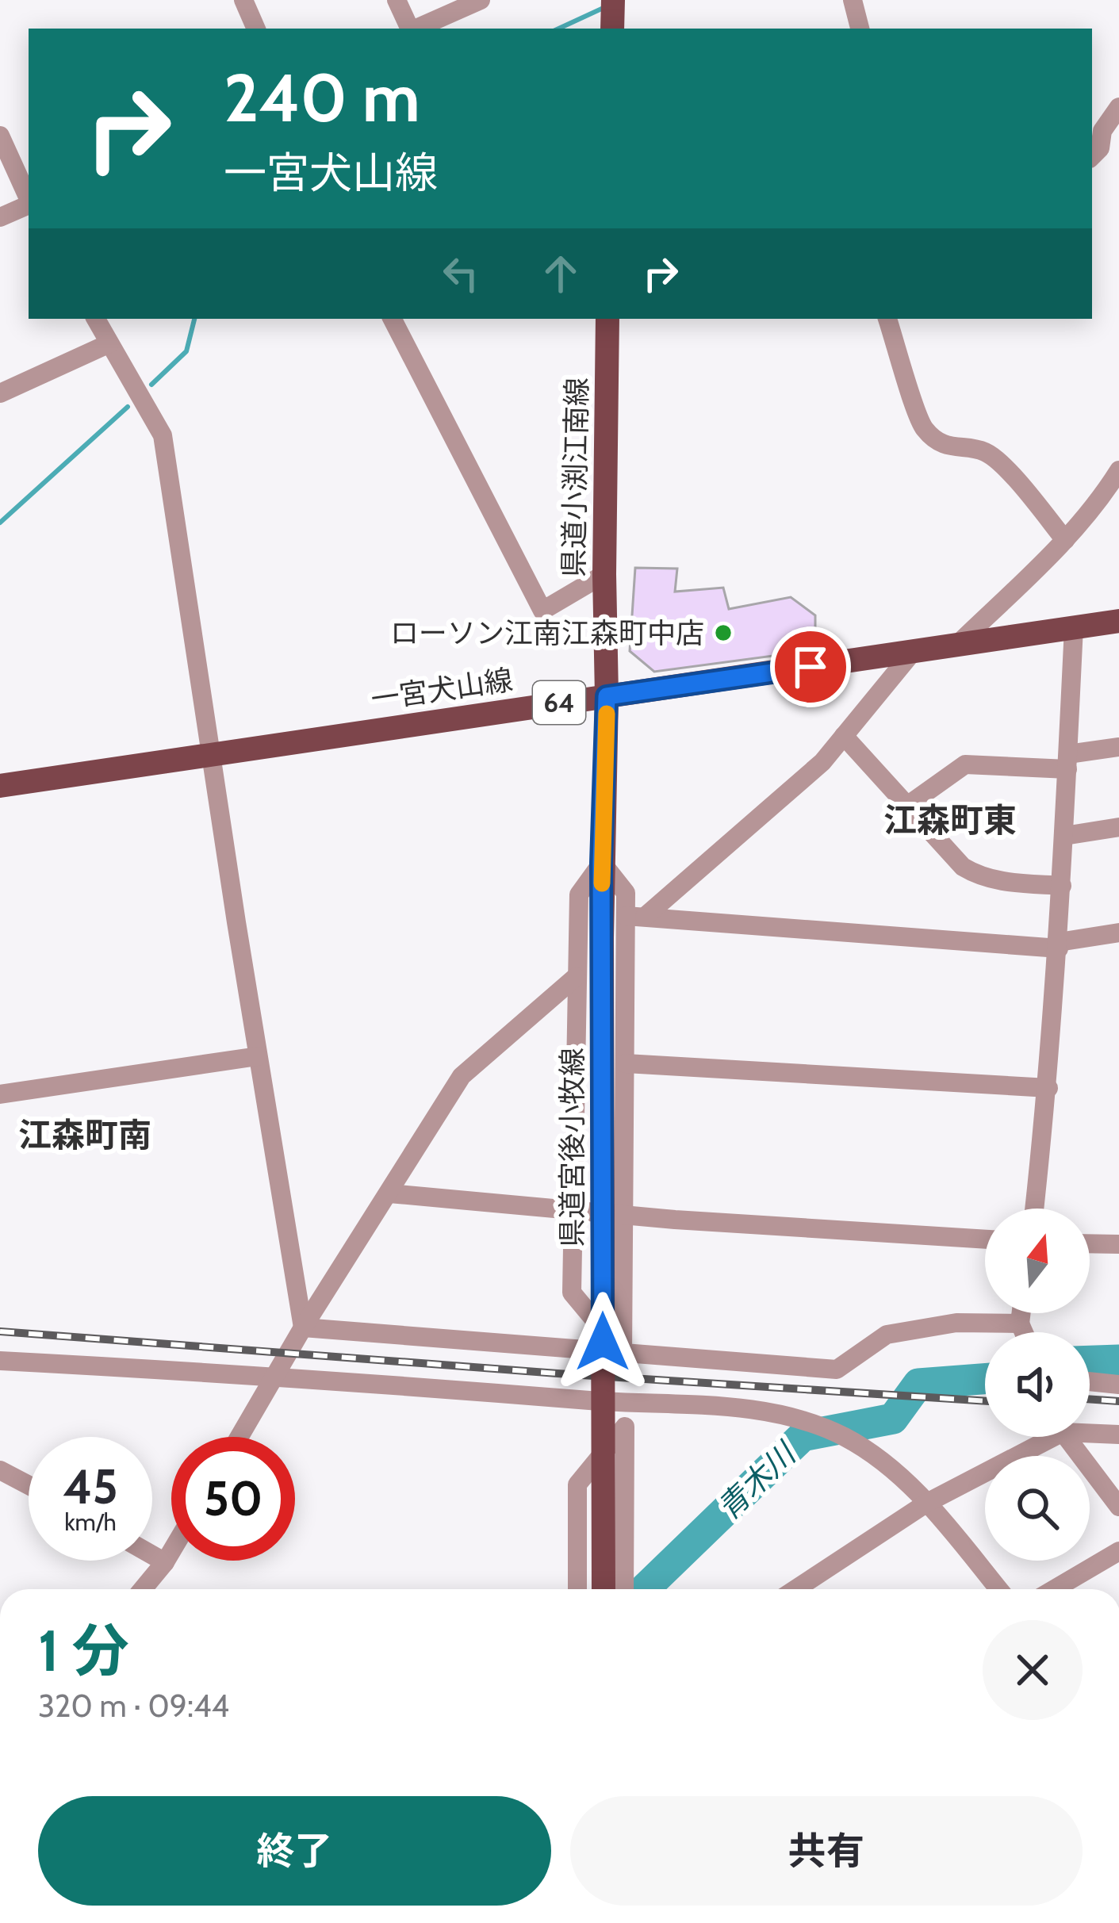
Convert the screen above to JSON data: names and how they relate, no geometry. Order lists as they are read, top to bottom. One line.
{"streets":{"main road":["県道小渕江南線","一宮犬山線","64","県道宮後小牧線"]},"crossings":[["県道小渕江南線","一宮犬山線"],["県道小渕江南線","県道宮後小牧線"],["一宮犬山線","県道宮後小牧線"]],"districts":["江森町東","江森町南"],"water":["青木川"],"places":["ローソン江南江森町中店"],"north":"top","page":{"turn":["240 m","一宮犬山線"],"speed":"45 km/h","limit":"50","heading":["1 分","320 m · 09:44"],"buttons":["終了","共有"]}}
